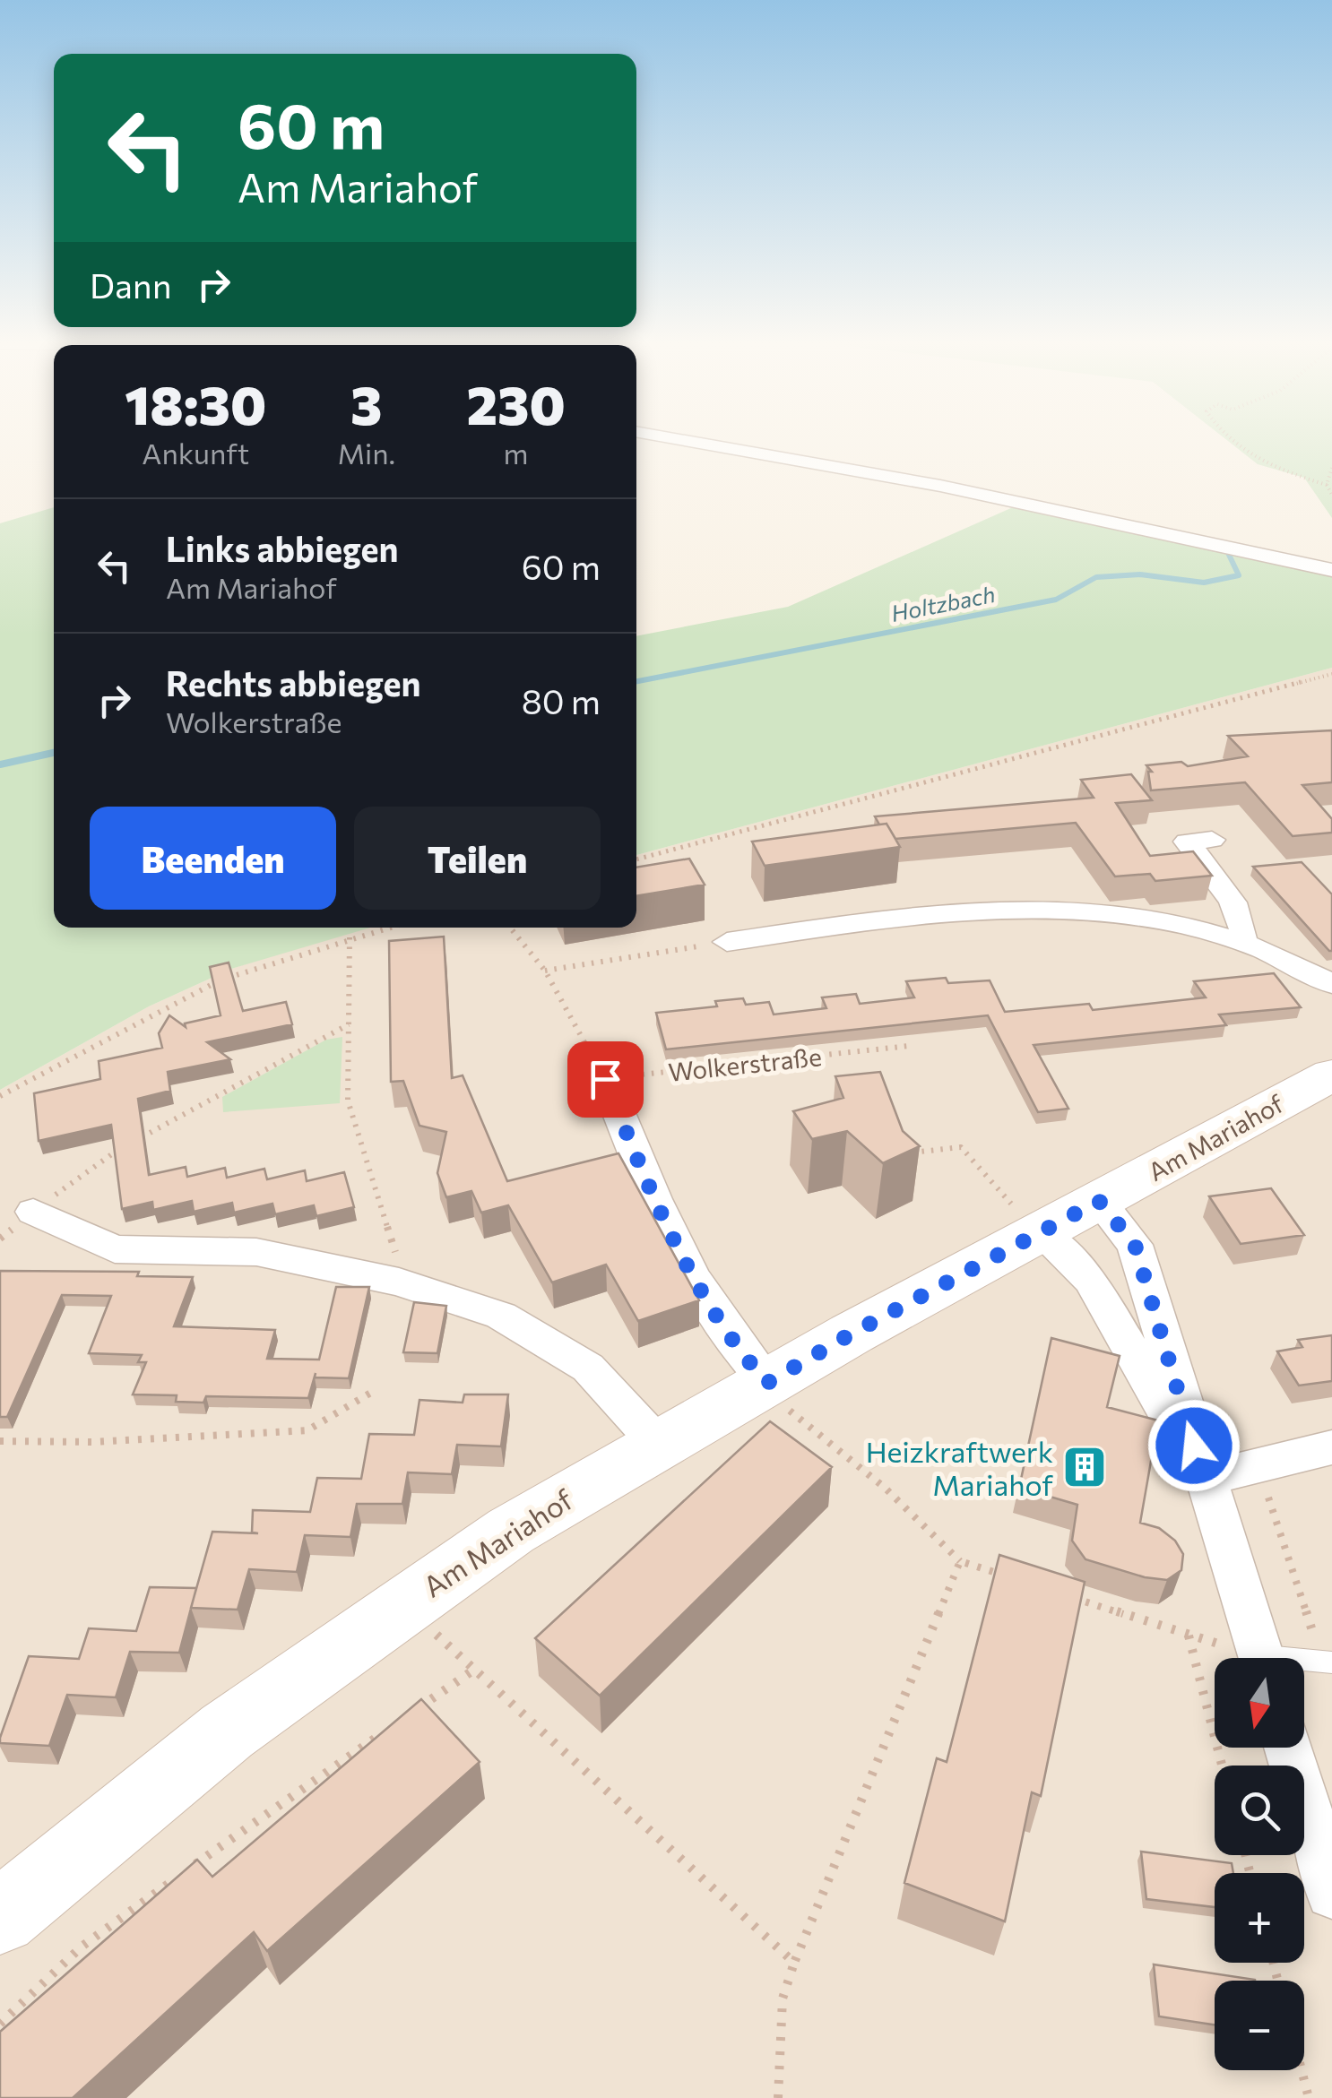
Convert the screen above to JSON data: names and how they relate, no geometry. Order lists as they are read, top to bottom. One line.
{"streets":{"street":["Am Mariahof"],"path":["Wolkerstraße"]},"water":["Holtzbach"],"places":{"building":["Heizkraftwerk Mariahof"]},"north":"bottom","page":{"turn":["60 m","Am Mariahof"],"then":"Dann","eta":["18:30","Ankunft","3","Min.","230","m"],"list":[{"name":"Links abbiegen","note":"Am Mariahof","value":"60 m"},{"name":"Rechts abbiegen","note":"Wolkerstraße","value":"80 m"}],"buttons":["Beenden","Teilen"],"map_buttons":["+","−"]}}
